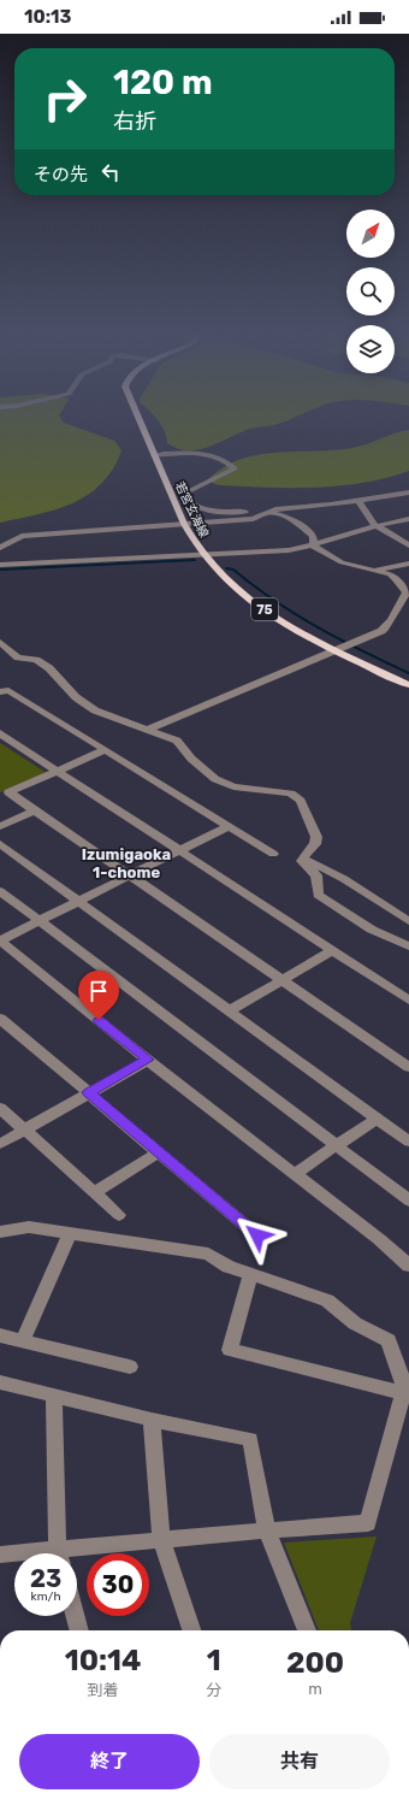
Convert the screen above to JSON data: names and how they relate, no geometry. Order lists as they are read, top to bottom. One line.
{"streets":{"main road":["若宮玄海線","75"]},"districts":["Izumigaoka 1-chome"],"north":"top right","page":{"status":"10:13","turn":["120 m","右折"],"then":"その先","speed":"23 km/h","limit":"30","eta":["10:14","到着","1","分","200","m"],"buttons":["終了","共有"]}}
